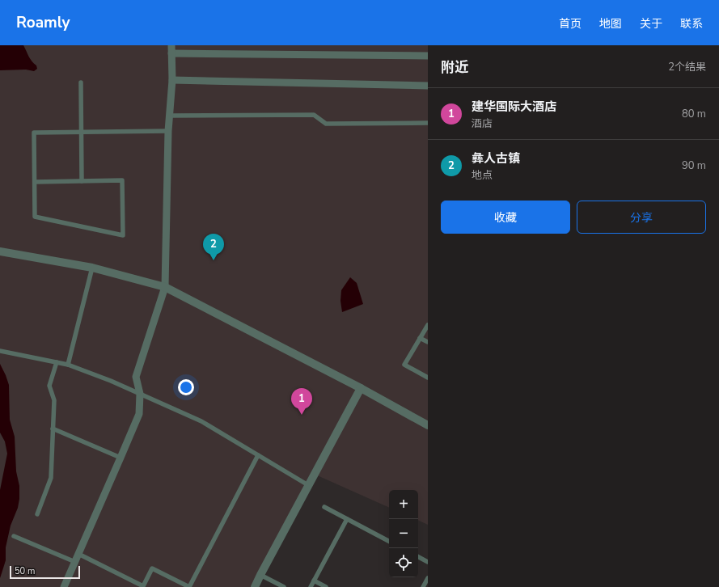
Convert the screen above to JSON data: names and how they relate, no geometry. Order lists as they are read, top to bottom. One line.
{"scale_bar":"50 m","page":{"header":"Roamly","nav":["首页","地图","关于","联系"],"heading":["附近","2个结果"],"list":[{"mark":"1","name":"建华国际大酒店","note":"酒店","value":"80 m"},{"mark":"2","name":"彝人古镇","note":"地点","value":"90 m"}],"buttons":["收藏","分享"],"pins":["2","1"],"map_buttons":["+","−"],"scale":"50 m"}}
